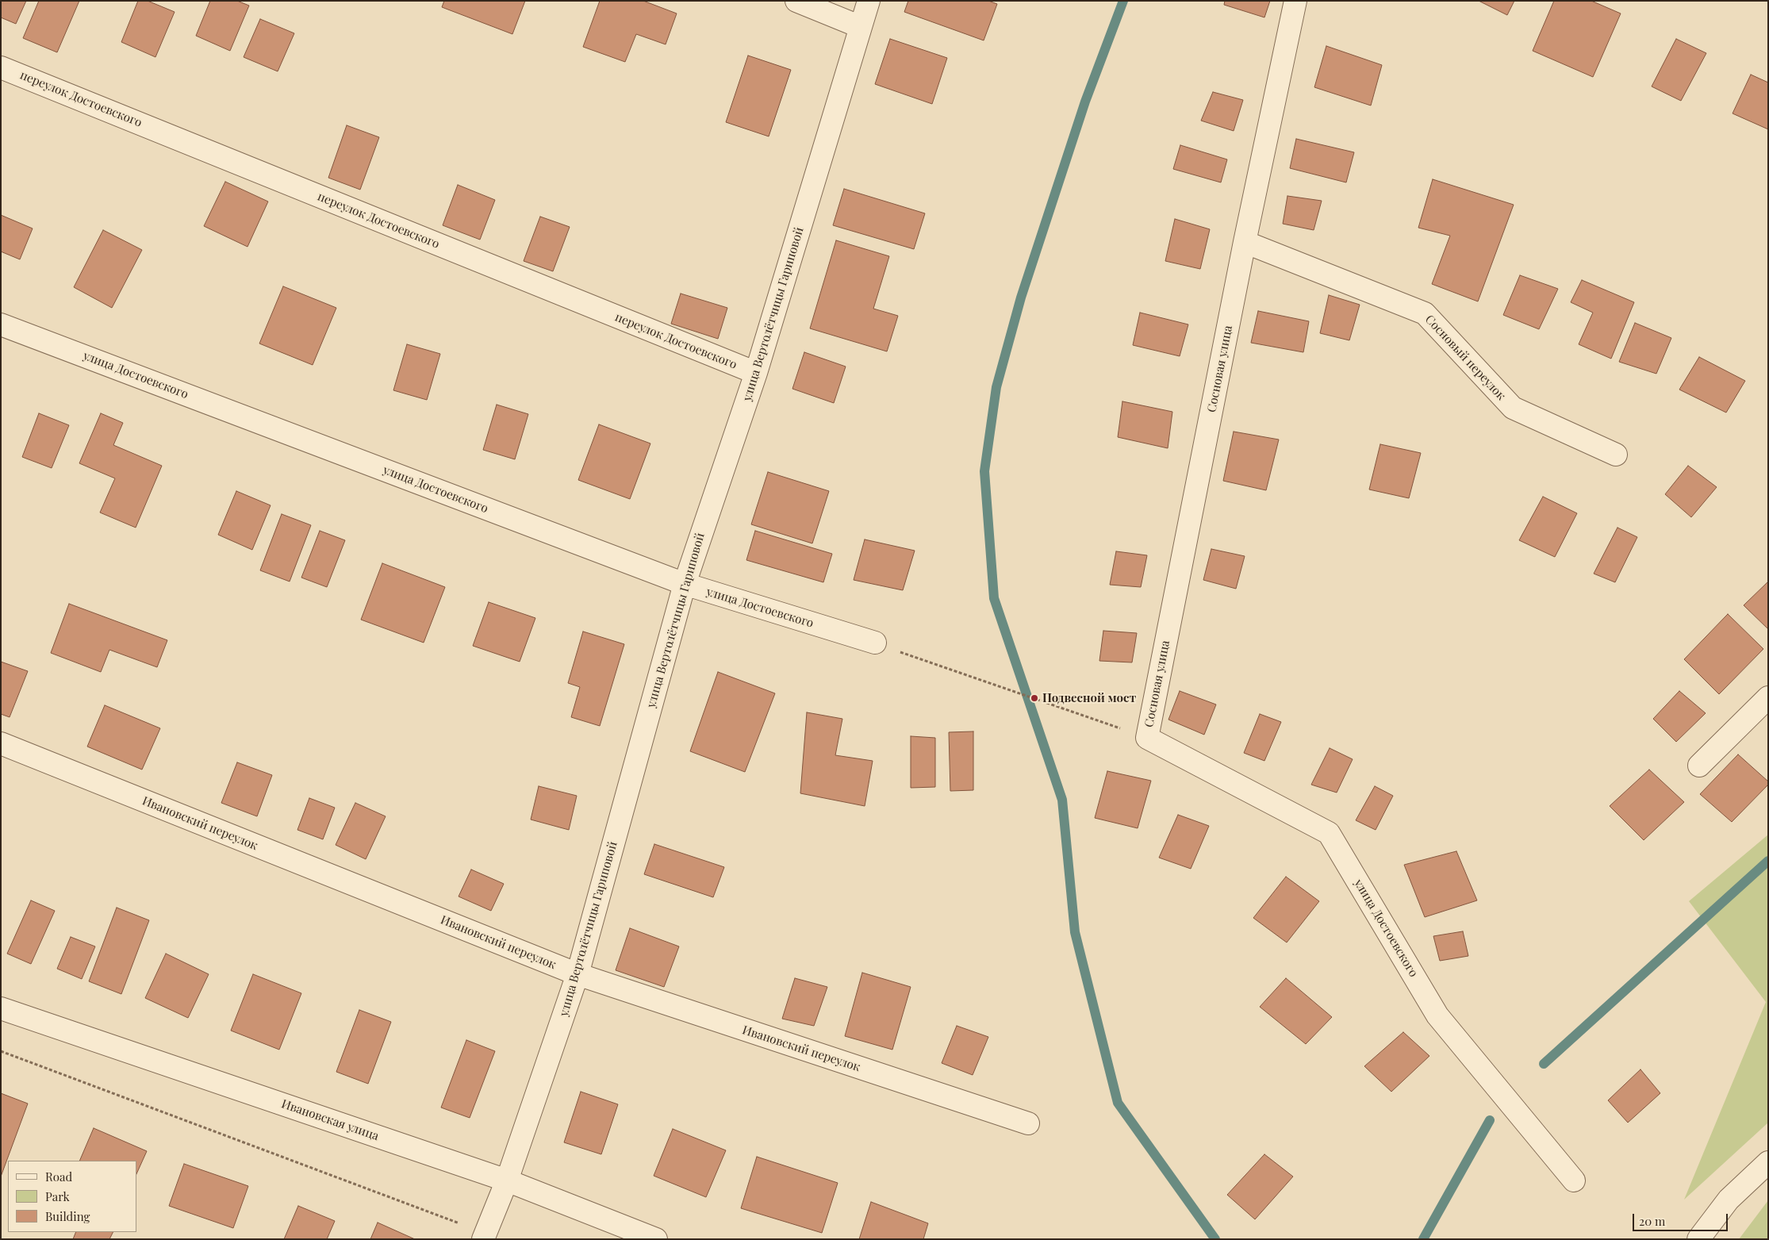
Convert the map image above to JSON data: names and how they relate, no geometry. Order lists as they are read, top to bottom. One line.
{"streets":{"street":["переулок Достоевского","улица Вертолётчицы Гариповой","Сосновый переулок","Сосновая улица","улица Достоевского","Ивановский переулок","Ивановская улица"]},"crossings":[["переулок Достоевского","улица Вертолётчицы Гариповой"],["улица Вертолётчицы Гариповой","улица Достоевского"],["улица Вертолётчицы Гариповой","Ивановский переулок"],["улица Вертолётчицы Гариповой","Ивановская улица"],["Сосновый переулок","Сосновая улица"],["Сосновая улица","улица Достоевского"]],"places":["Подвесной мост"],"legend":["Road","Park","Building"],"scale_bar":"20 m"}
